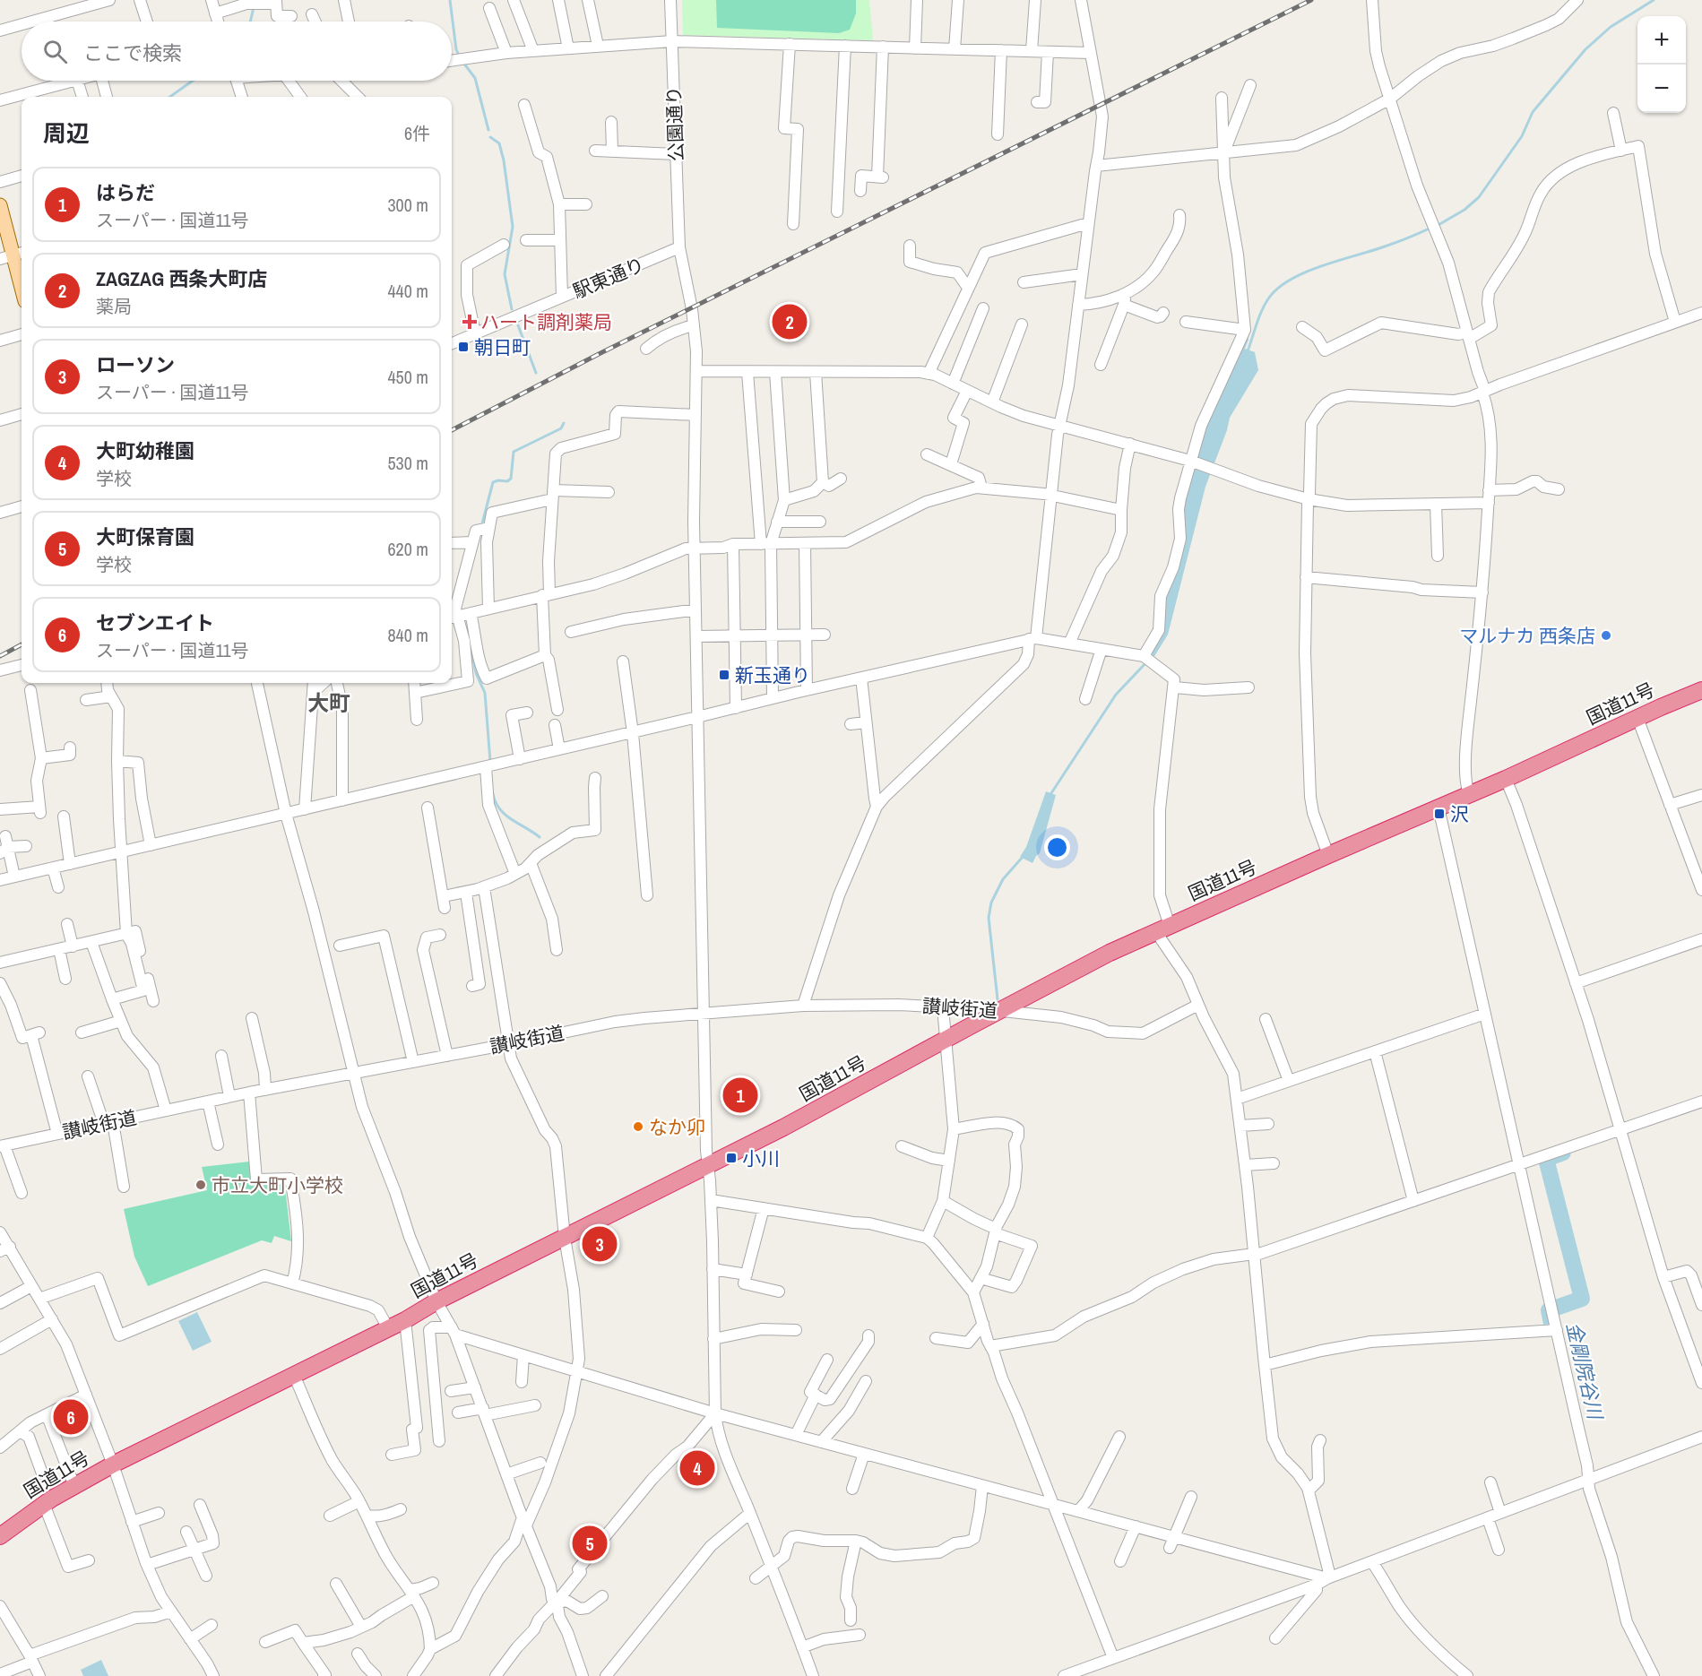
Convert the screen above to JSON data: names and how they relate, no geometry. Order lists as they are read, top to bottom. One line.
{"streets":{"highway":["国道11号"],"street":["公園通り","駅東通り","讃岐街道"]},"crossings":[["公園通り","駅東通り"],["公園通り","国道11号"],["公園通り","讃岐街道"],["国道11号","讃岐街道"]],"districts":["大町"],"water":["金剛院谷川"],"places":{"health":["ハート調剤薬局"],"transit":["朝日町","新玉通り","沢","小川"],"other":["マルナカ 西条店","なか卯","市立大町小学校"]},"page":{"map_buttons":["+","−"],"search":"ここで検索","heading":["周辺","6件"],"list":[{"mark":"1","name":"はらだ","note":"スーパー · 国道11号","value":"300 m"},{"mark":"2","name":"ZAGZAG 西条大町店","note":"薬局","value":"440 m"},{"mark":"3","name":"ローソン","note":"スーパー · 国道11号","value":"450 m"},{"mark":"4","name":"大町幼稚園","note":"学校","value":"530 m"},{"mark":"5","name":"大町保育園","note":"学校","value":"620 m"},{"mark":"6","name":"セブンエイト","note":"スーパー · 国道11号","value":"840 m"}],"pins":["2","1","3","6","4","5"]}}
